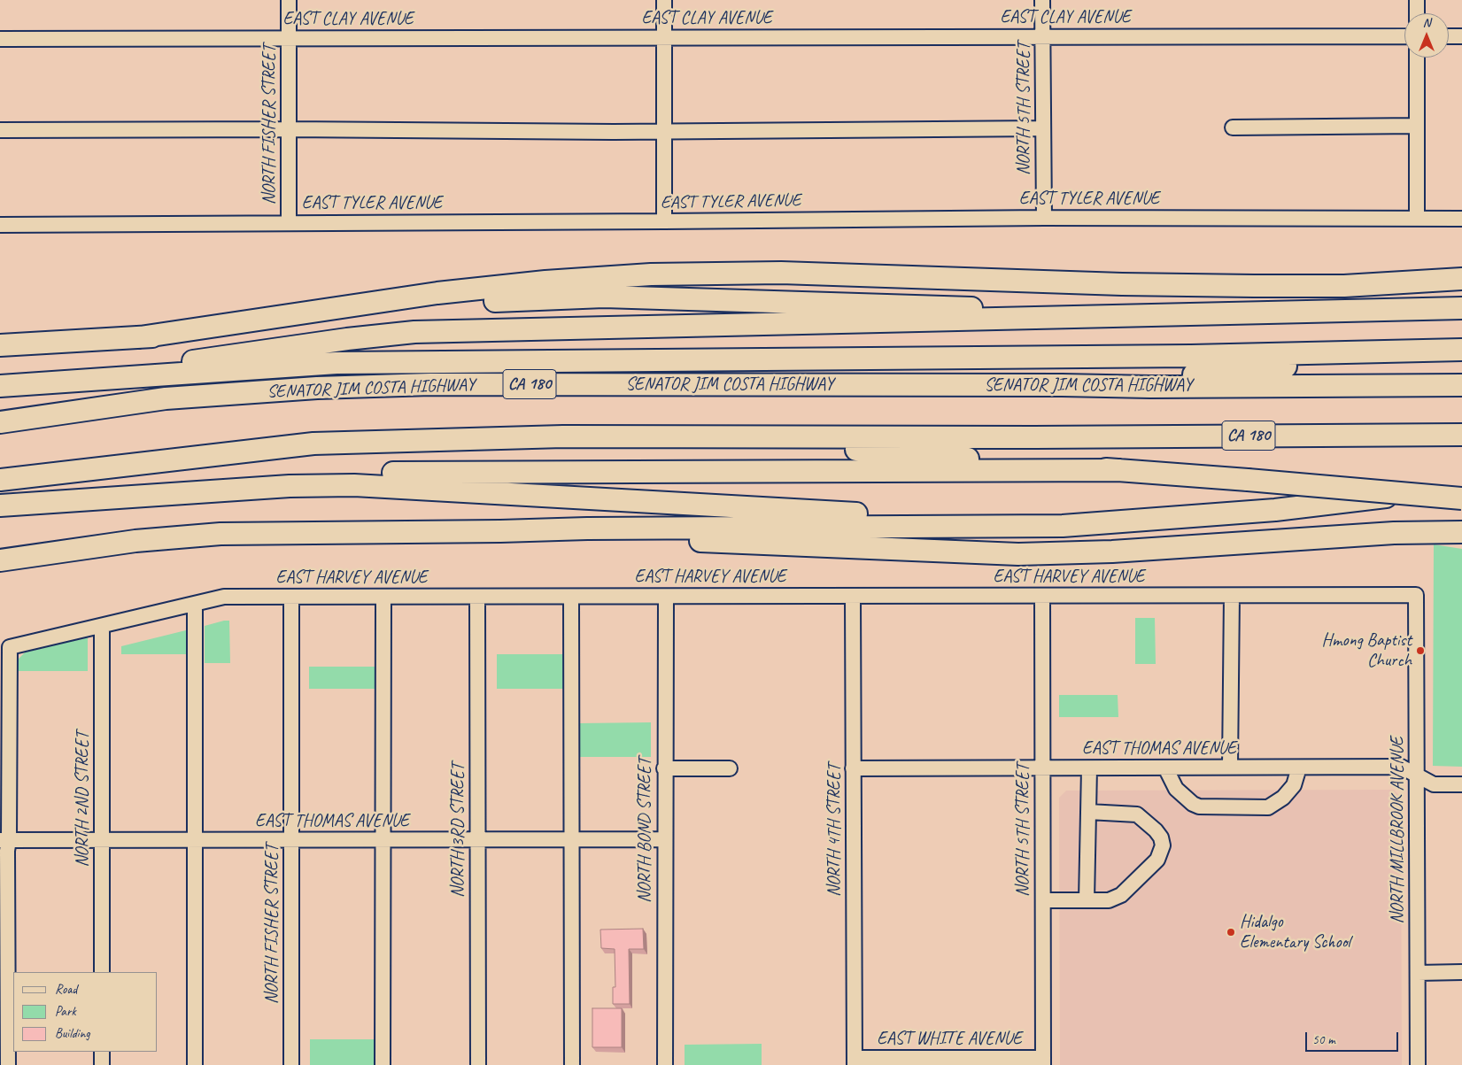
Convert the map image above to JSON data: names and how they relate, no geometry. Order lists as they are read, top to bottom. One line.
{"streets":{"highway":["CA 180","SENATOR JIM COSTA HIGHWAY"],"street":["EAST CLAY AVENUE","NORTH 5TH STREET","NORTH FISHER STREET","EAST TYLER AVENUE","EAST HARVEY AVENUE","EAST THOMAS AVENUE","NORTH 2ND STREET","NORTH 3RD STREET","NORTH BOND STREET","NORTH 4TH STREET","NORTH MILLBROOK AVENUE","EAST WHITE AVENUE"]},"crossings":[["EAST CLAY AVENUE","NORTH 5TH STREET"],["EAST CLAY AVENUE","NORTH FISHER STREET"],["NORTH 5TH STREET","EAST TYLER AVENUE"],["NORTH 5TH STREET","EAST HARVEY AVENUE"],["NORTH 5TH STREET","EAST THOMAS AVENUE"],["NORTH 5TH STREET","EAST WHITE AVENUE"],["NORTH FISHER STREET","EAST TYLER AVENUE"],["NORTH FISHER STREET","EAST HARVEY AVENUE"],["NORTH FISHER STREET","EAST THOMAS AVENUE"],["EAST HARVEY AVENUE","EAST THOMAS AVENUE"],["EAST HARVEY AVENUE","NORTH 2ND STREET"],["EAST HARVEY AVENUE","NORTH 3RD STREET"],["EAST HARVEY AVENUE","NORTH BOND STREET"],["EAST HARVEY AVENUE","NORTH 4TH STREET"],["EAST HARVEY AVENUE","NORTH MILLBROOK AVENUE"],["EAST THOMAS AVENUE","NORTH 2ND STREET"],["EAST THOMAS AVENUE","NORTH 3RD STREET"],["EAST THOMAS AVENUE","NORTH BOND STREET"],["EAST THOMAS AVENUE","NORTH 4TH STREET"],["EAST THOMAS AVENUE","NORTH MILLBROOK AVENUE"],["NORTH 4TH STREET","EAST WHITE AVENUE"]],"places":["Hmong Baptist Church","Hidalgo Elementary School"],"legend":["Road","Park","Building"],"scale_bar":"50 m","north":"top"}
